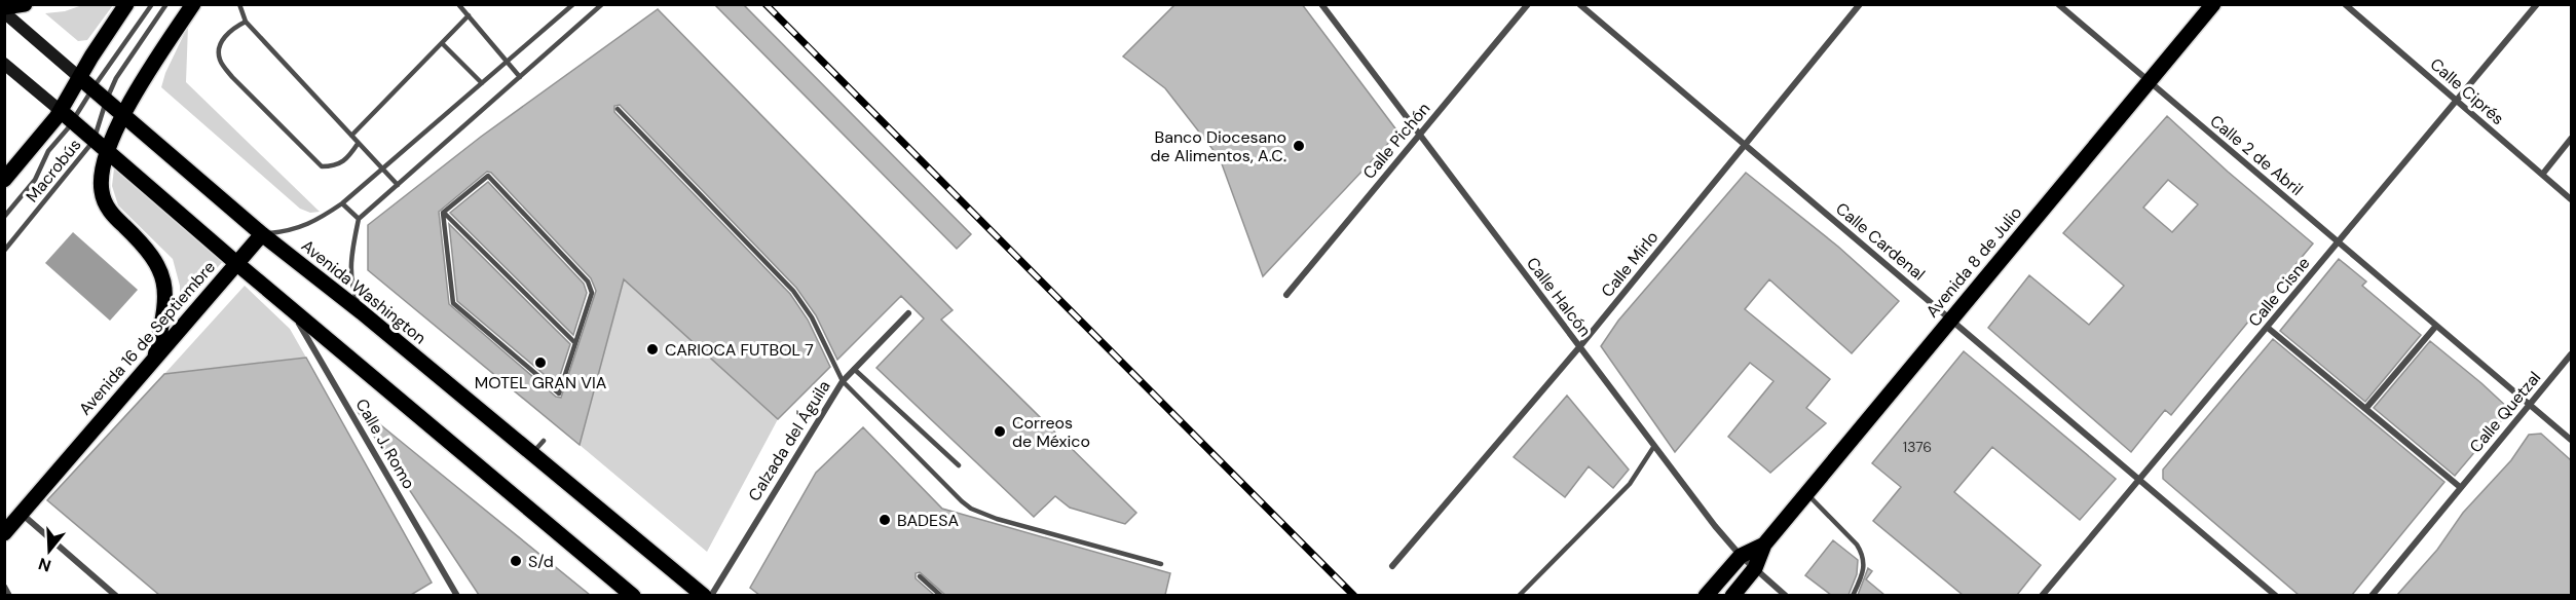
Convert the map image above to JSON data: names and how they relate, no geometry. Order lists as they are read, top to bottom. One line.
{"streets":{"main road":["Avenida 8 de Julio","Avenida Washington","Avenida 16 de Septiembre"],"street":["Calle Ciprés","Calle Pichón","Calle 2 de Abril","Calle Cardenal","Calle Mirlo","Calle Cisne","Calle Halcón","Calle Quetzal","Calzada del Águila","Calle J. Romo"],"lane":["Macrobús"]},"crossings":[["Calle Ciprés","Calle Cisne"],["Calle Pichón","Calle Halcón"],["Calle 2 de Abril","Avenida 8 de Julio"],["Calle 2 de Abril","Calle Cisne"],["Calle 2 de Abril","Calle Quetzal"],["Macrobús","Avenida Washington"],["Calle Cardenal","Avenida 8 de Julio"],["Calle Cardenal","Calle Mirlo"],["Calle Cardenal","Calle Cisne"],["Avenida 8 de Julio","Calle Halcón"],["Calle Mirlo","Calle Halcón"],["Avenida Washington","Avenida 16 de Septiembre"]],"places":["Banco Diocesano de Alimentos, A.C.","CARIOCA FUTBOL 7","MOTEL GRAN VIA","Correos de México","BADESA","S/d"],"house_numbers":["1376"],"north":"bottom"}
